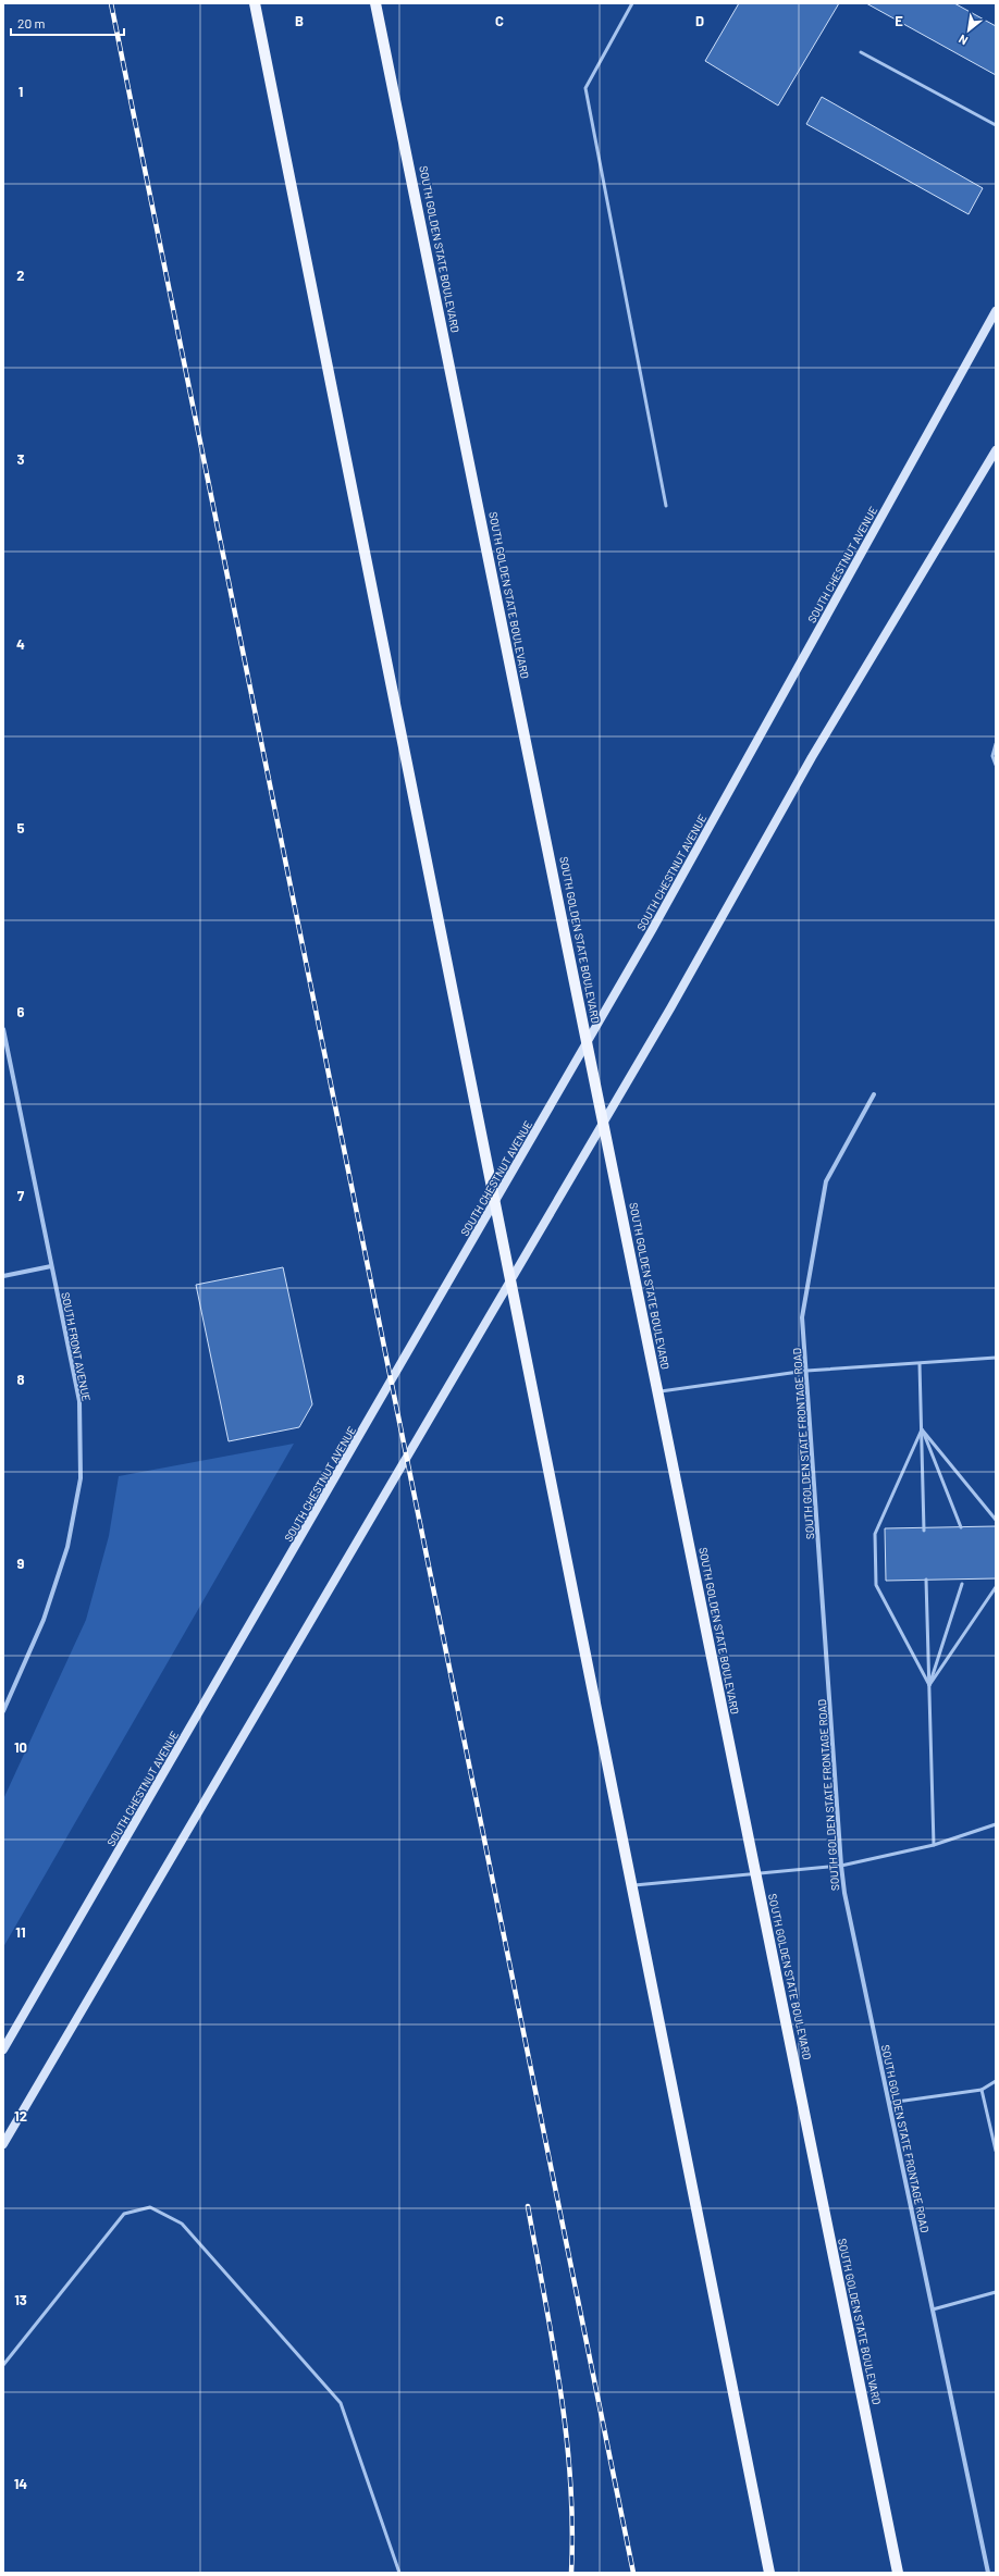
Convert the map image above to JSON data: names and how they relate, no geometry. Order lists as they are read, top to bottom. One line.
{"streets":{"main road":["SOUTH GOLDEN STATE BOULEVARD","SOUTH CHESTNUT AVENUE"],"street":["SOUTH FRONT AVENUE","SOUTH GOLDEN STATE FRONTAGE ROAD"]},"scale_bar":"20 m","north":"bottom left","grid":{"columns":["B","C","D","E"],"rows":["1","2","3","4","5","6","7","8","9","10","11","12","13","14"]}}
